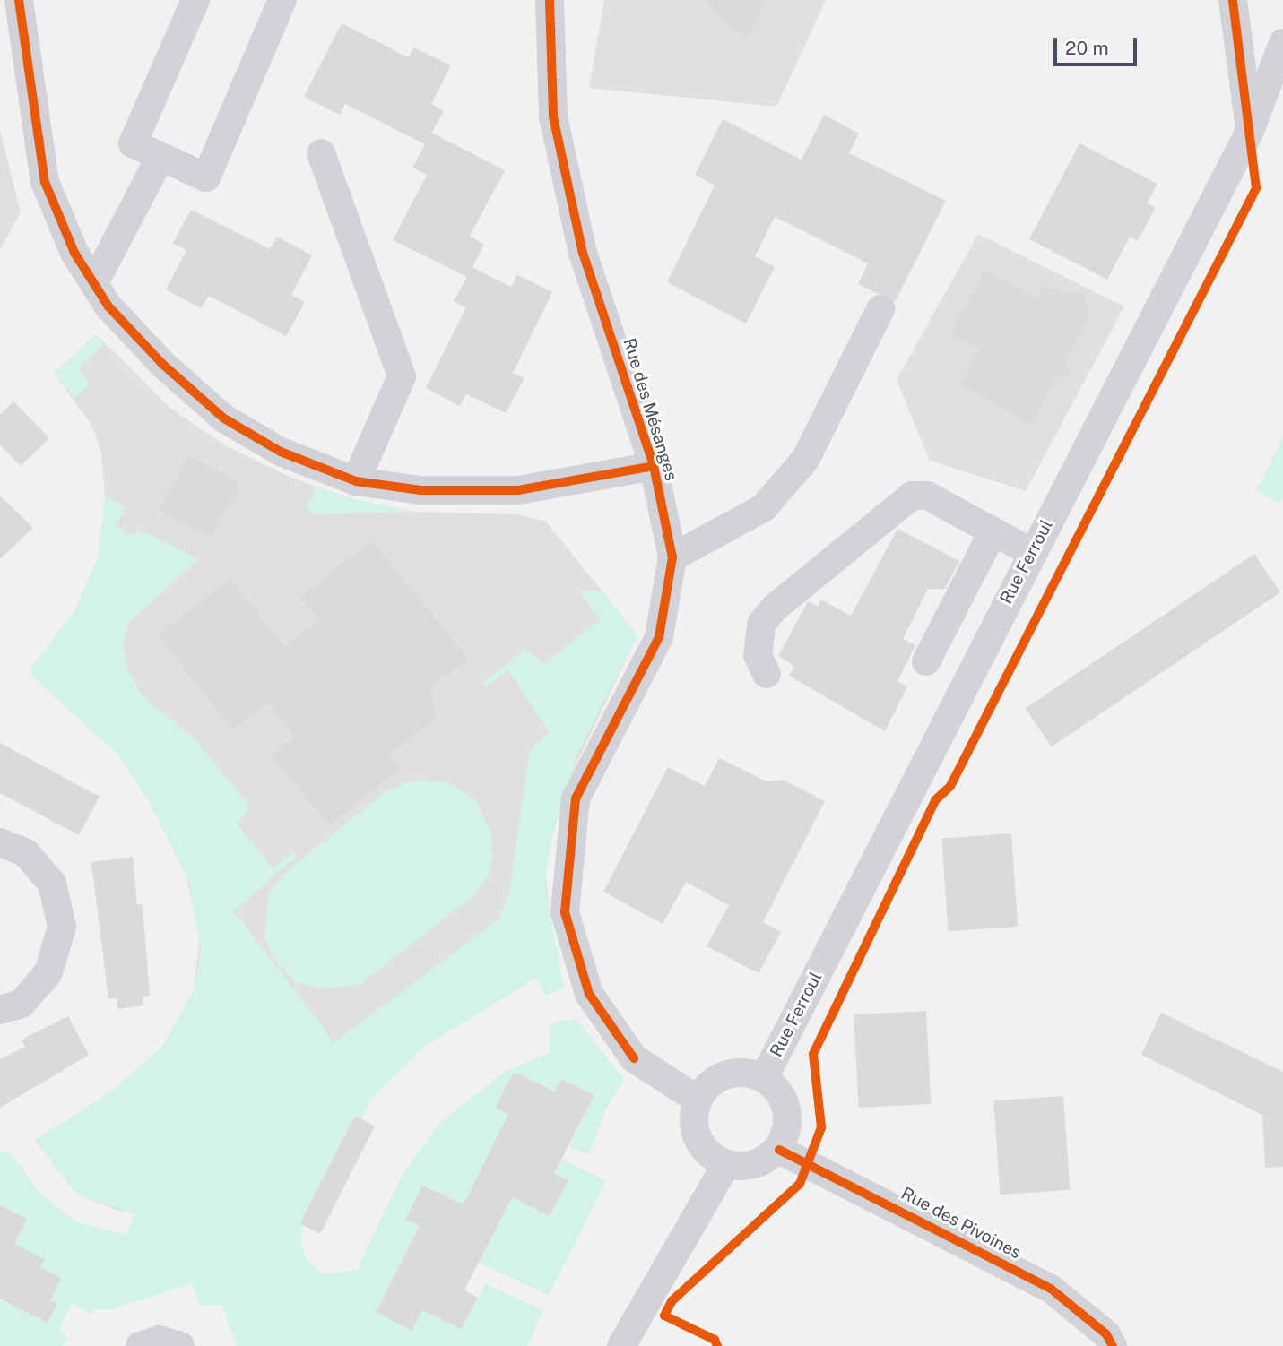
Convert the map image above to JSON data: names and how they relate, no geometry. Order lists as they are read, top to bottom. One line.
{"streets":{"street":["Rue des Mésanges","Rue Ferroul","Rue des Pivoines"]},"crossings":[["Rue des Mésanges","Rue Ferroul"],["Rue des Mésanges","Rue des Pivoines"],["Rue Ferroul","Rue des Pivoines"]],"scale_bar":"20 m"}
